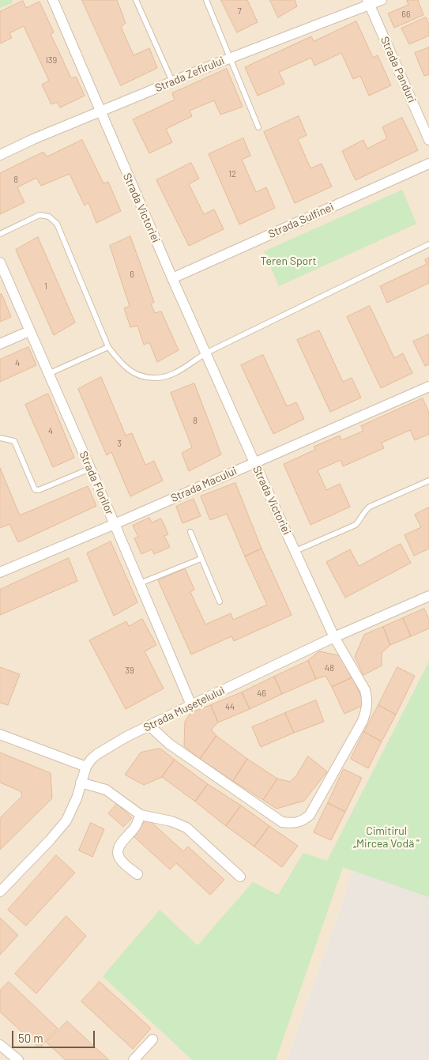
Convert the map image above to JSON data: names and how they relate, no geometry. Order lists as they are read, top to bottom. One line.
{"streets":{"street":["Strada Panduri","Strada Zefirului","Strada Victoriei","Strada Sulfinei","Strada Florilor","Strada Macului","Strada Mușețelului"]},"crossings":[["Strada Panduri","Strada Zefirului"],["Strada Zefirului","Strada Victoriei"],["Strada Victoriei","Strada Sulfinei"],["Strada Victoriei","Strada Macului"],["Strada Victoriei","Strada Mușețelului"],["Strada Florilor","Strada Macului"],["Strada Florilor","Strada Mușețelului"]],"parks":["Teren Sport","Cimitirul „Mircea Vodă \""],"house_numbers":["7","66","I39","12","8","6","1","4","8","4","3","48","39","46","44"],"scale_bar":"50 m"}
